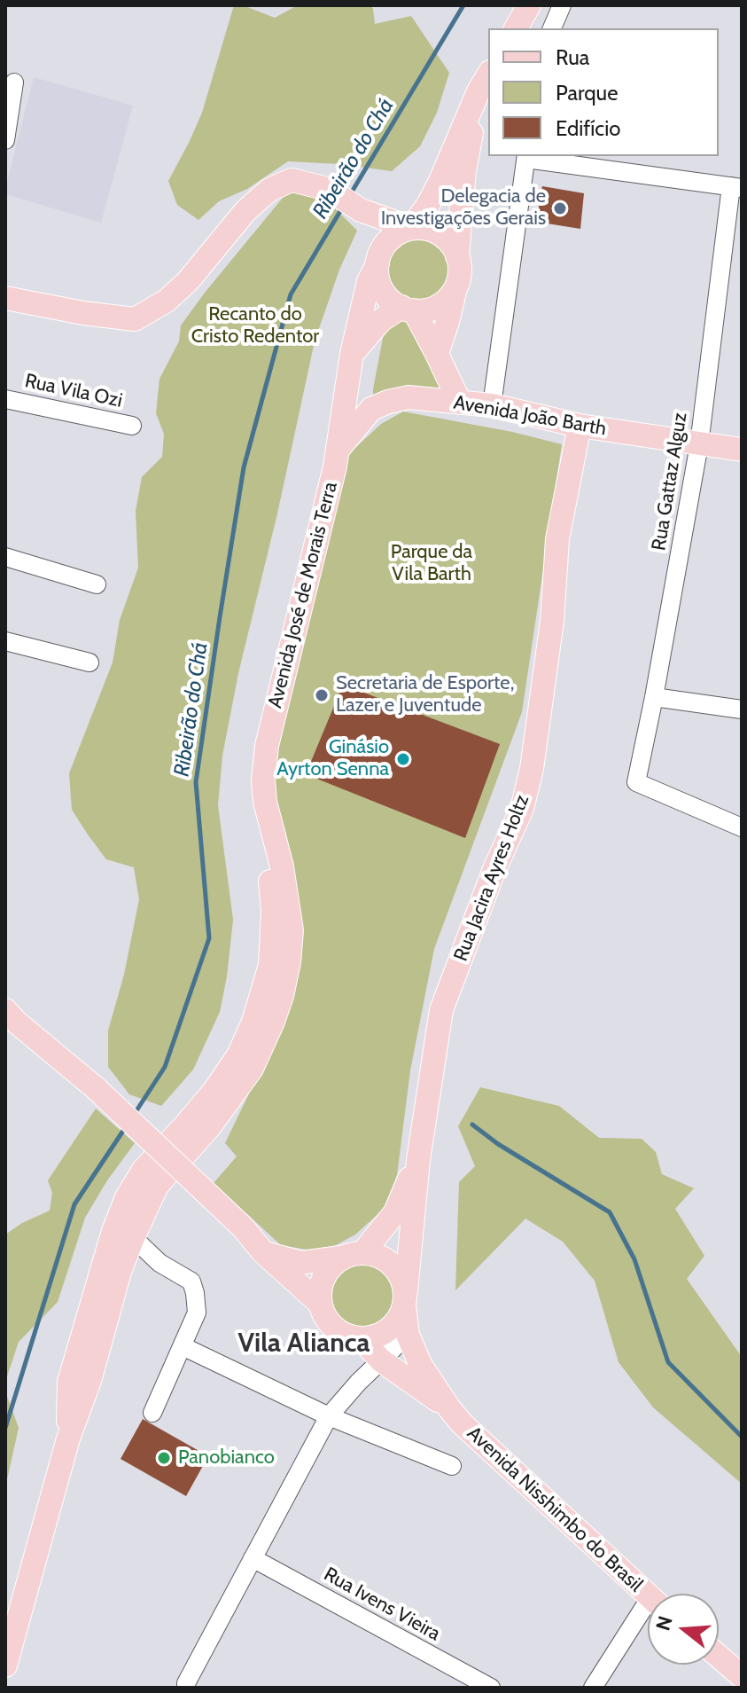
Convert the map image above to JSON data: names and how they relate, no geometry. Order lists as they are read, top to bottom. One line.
{"streets":{"main road":["Avenida João Barth","Avenida José de Morais Terra","Rua Jacira Ayres Holtz","Avenida Nisshimbo do Brasil"],"street":["Rua Vila Ozi","Rua Gattaz Alguz","Rua Ivens Vieira"]},"crossings":[["Avenida João Barth","Rua Gattaz Alguz"],["Avenida João Barth","Avenida José de Morais Terra"],["Avenida João Barth","Rua Jacira Ayres Holtz"]],"districts":["Vila Alianca"],"water":["Ribeirão do Chá"],"parks":["Recanto do Cristo Redentor","Parque da Vila Barth"],"places":["Delegacia de Investigações Gerais","Secretaria de Esporte, Lazer e Juventude","Ginásio Ayrton Senna","Panobianco"],"legend":["Rua","Parque","Edifício"],"north":"left"}
